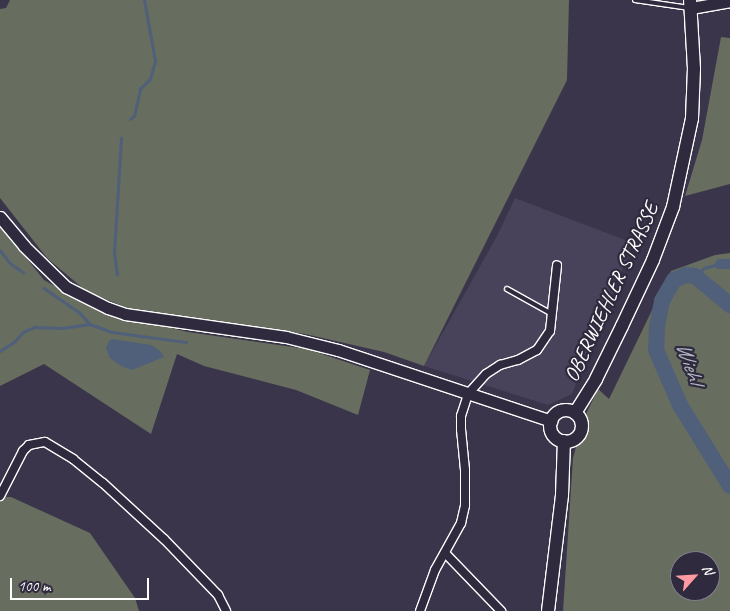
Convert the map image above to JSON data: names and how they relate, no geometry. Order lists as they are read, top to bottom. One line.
{"streets":{"main road":["OBERWIEHLER STRASSE"]},"water":["Wiehl"],"scale_bar":"100 m","north":"top right"}
